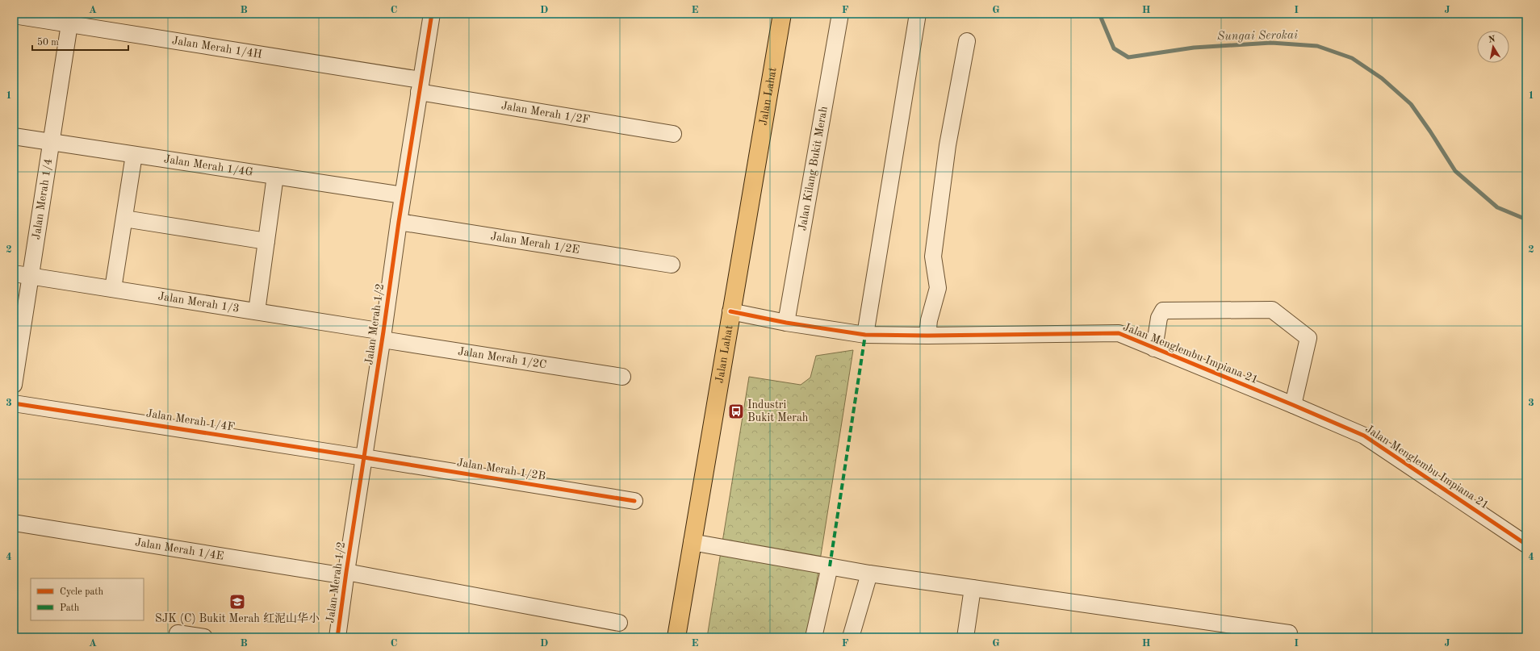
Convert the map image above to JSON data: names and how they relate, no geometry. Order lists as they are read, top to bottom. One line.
{"streets":{"main road":["Jalan Lahat"],"street":["Jalan Merah 1/4H","Jalan Merah 1/2F","Jalan Merah 1/4G","Jalan Kilang Bukit Merah","Jalan Merah 1/4","Jalan Merah 1/2E","Jalan Merah 1/3","Jalan Merah 1/2","Jalan Menglembu Impiana 21","Jalan Merah 1/2C","Jalan Merah 1/4F","Jalan Merah 1/2B","Jalan Merah 1/4E"]},"crossings":[["Jalan Merah 1/4H","Jalan Merah 1/2F"],["Jalan Merah 1/4H","Jalan Merah 1/4"],["Jalan Merah 1/4H","Jalan Merah 1/2"],["Jalan Lahat","Jalan Menglembu Impiana 21"],["Jalan Merah 1/2F","Jalan Merah 1/2"],["Jalan Merah 1/4G","Jalan Merah 1/4"],["Jalan Merah 1/4G","Jalan Merah 1/2"],["Jalan Kilang Bukit Merah","Jalan Menglembu Impiana 21"],["Jalan Merah 1/4","Jalan Merah 1/3"],["Jalan Merah 1/2E","Jalan Merah 1/2"],["Jalan Merah 1/3","Jalan Merah 1/2"],["Jalan Merah 1/3","Jalan Merah 1/2C"],["Jalan Merah 1/2","Jalan Merah 1/2C"],["Jalan Merah 1/2","Jalan Merah 1/4F"],["Jalan Merah 1/2","Jalan Merah 1/2B"],["Jalan Merah 1/2","Jalan Merah 1/4E"],["Jalan Merah 1/4F","Jalan Merah 1/2B"]],"water":["Sungai Serokai"],"places":{"bus stop":["Industri Bukit Merah"],"school or university":["SJK (C) Bukit Merah 红泥山华小"]},"legend":["Cycle path","Path"],"scale_bar":"50 m","north":"top","grid":{"columns":["A","B","C","D","E","F","G","H","I","J"],"rows":["1","2","3","4"]}}
